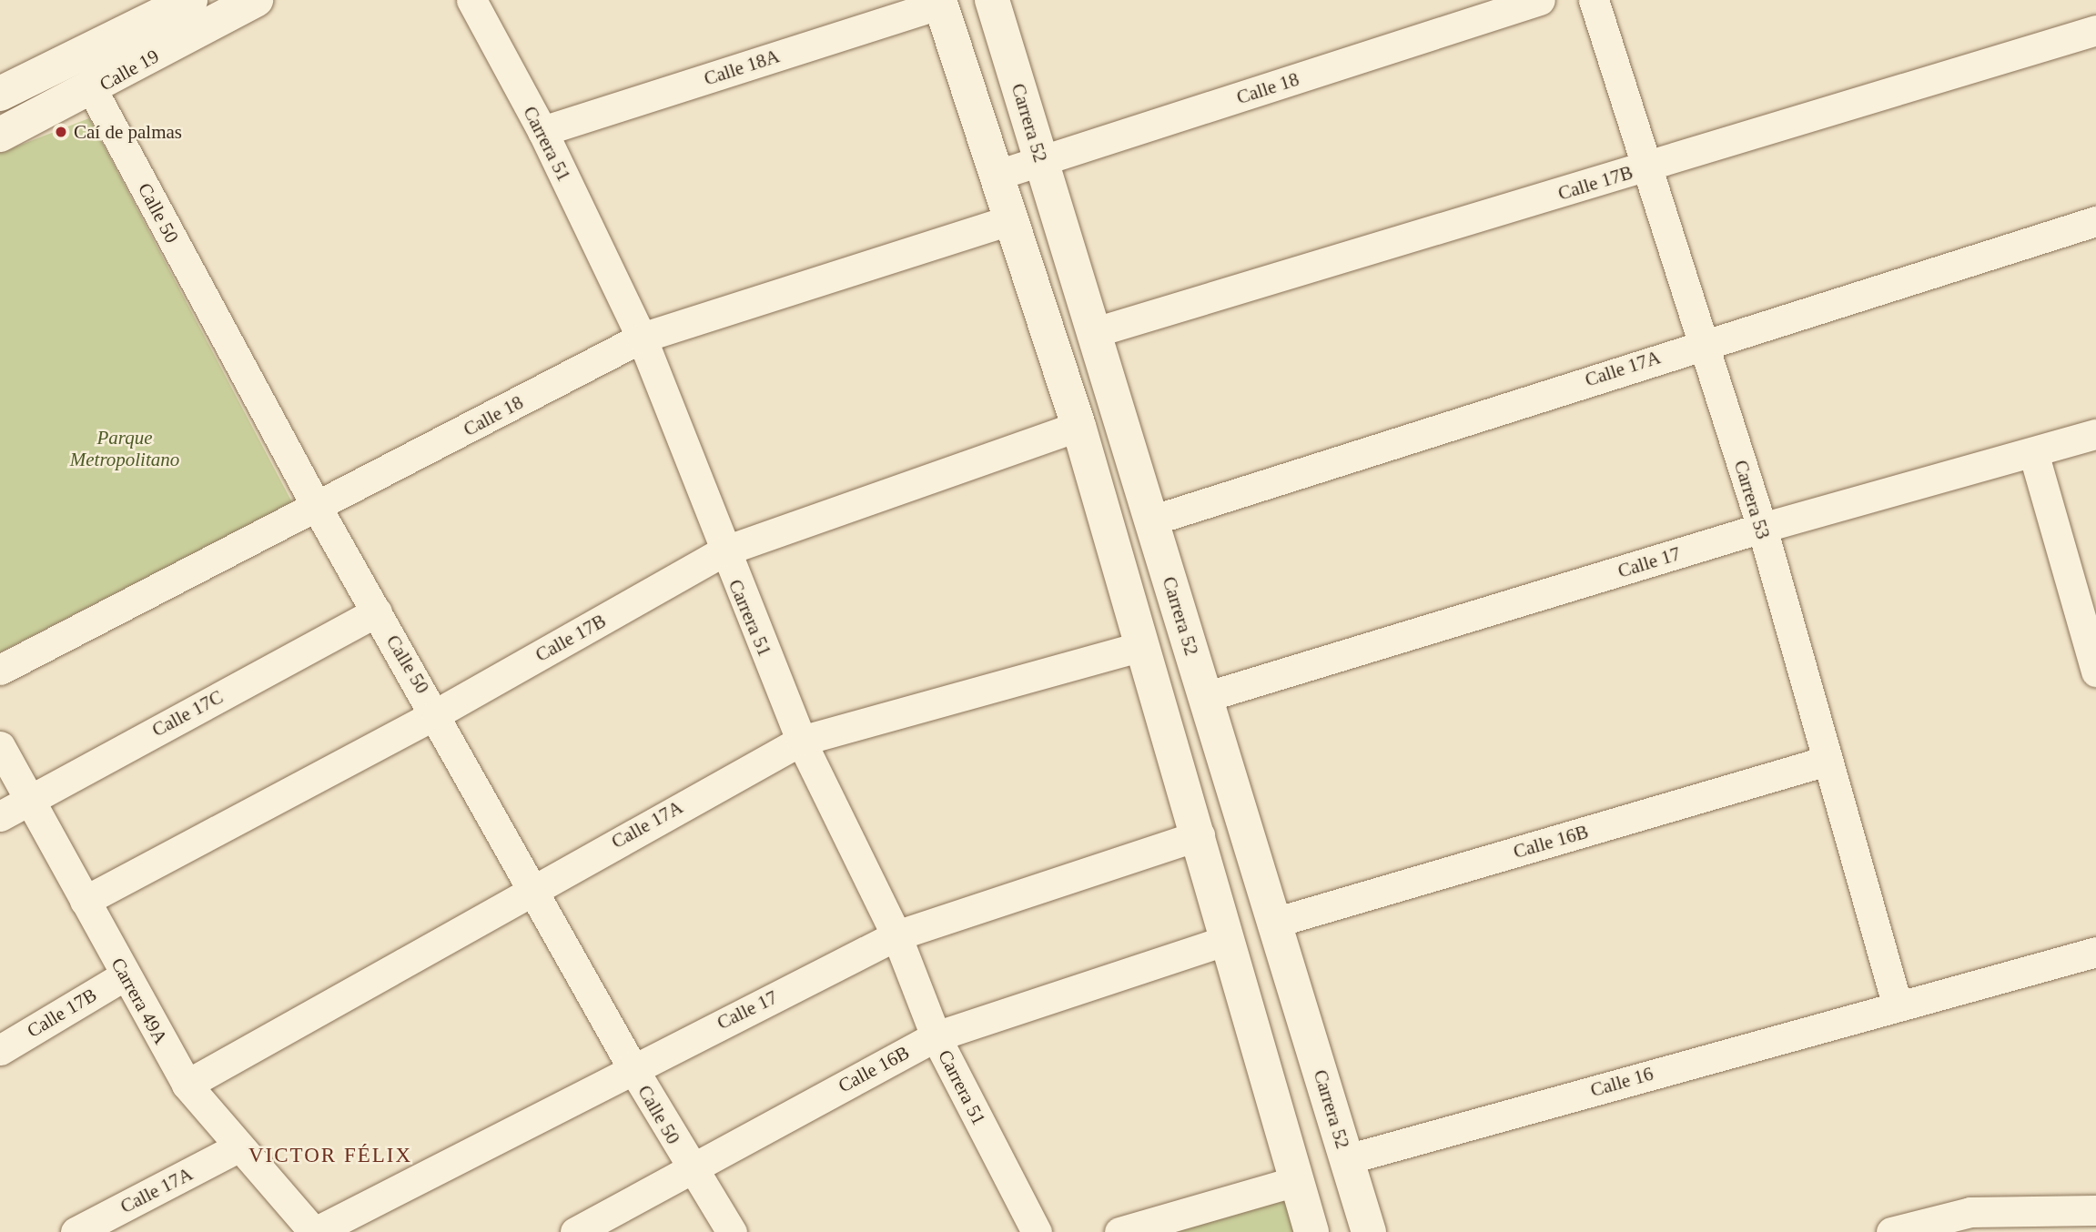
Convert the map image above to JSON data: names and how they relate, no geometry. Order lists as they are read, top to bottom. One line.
{"streets":{"main road":["Calle 19","Carrera 52"],"street":["Calle 18A","Calle 18","Carrera 51","Calle 17B","Calle 50","Calle 17A","Carrera 53","Calle 17","Calle 17C","Calle 16B","Carrera 49A","Calle 16"]},"crossings":[["Calle 18A","Carrera 51"],["Calle 19","Calle 50"],["Calle 18","Carrera 52"],["Calle 18","Carrera 51"],["Calle 18","Calle 50"],["Carrera 52","Calle 17B"],["Carrera 52","Calle 17A"],["Carrera 52","Calle 17"],["Carrera 52","Calle 16B"],["Carrera 52","Calle 16"],["Carrera 51","Calle 17B"],["Carrera 51","Calle 17A"],["Carrera 51","Calle 17"],["Carrera 51","Calle 16B"],["Calle 17B","Calle 50"],["Calle 17B","Carrera 53"],["Calle 17B","Carrera 49A"],["Calle 50","Calle 17A"],["Calle 50","Calle 17"],["Calle 50","Calle 17C"],["Calle 50","Calle 16B"],["Calle 17A","Carrera 53"],["Calle 17A","Carrera 49A"],["Carrera 53","Calle 17"],["Carrera 53","Calle 16B"],["Carrera 53","Calle 16"],["Calle 17","Carrera 49A"],["Calle 17C","Carrera 49A"]],"districts":["VICTOR FÉLIX"],"parks":["Parque Metropolitano"],"places":["Caí de palmas"]}
